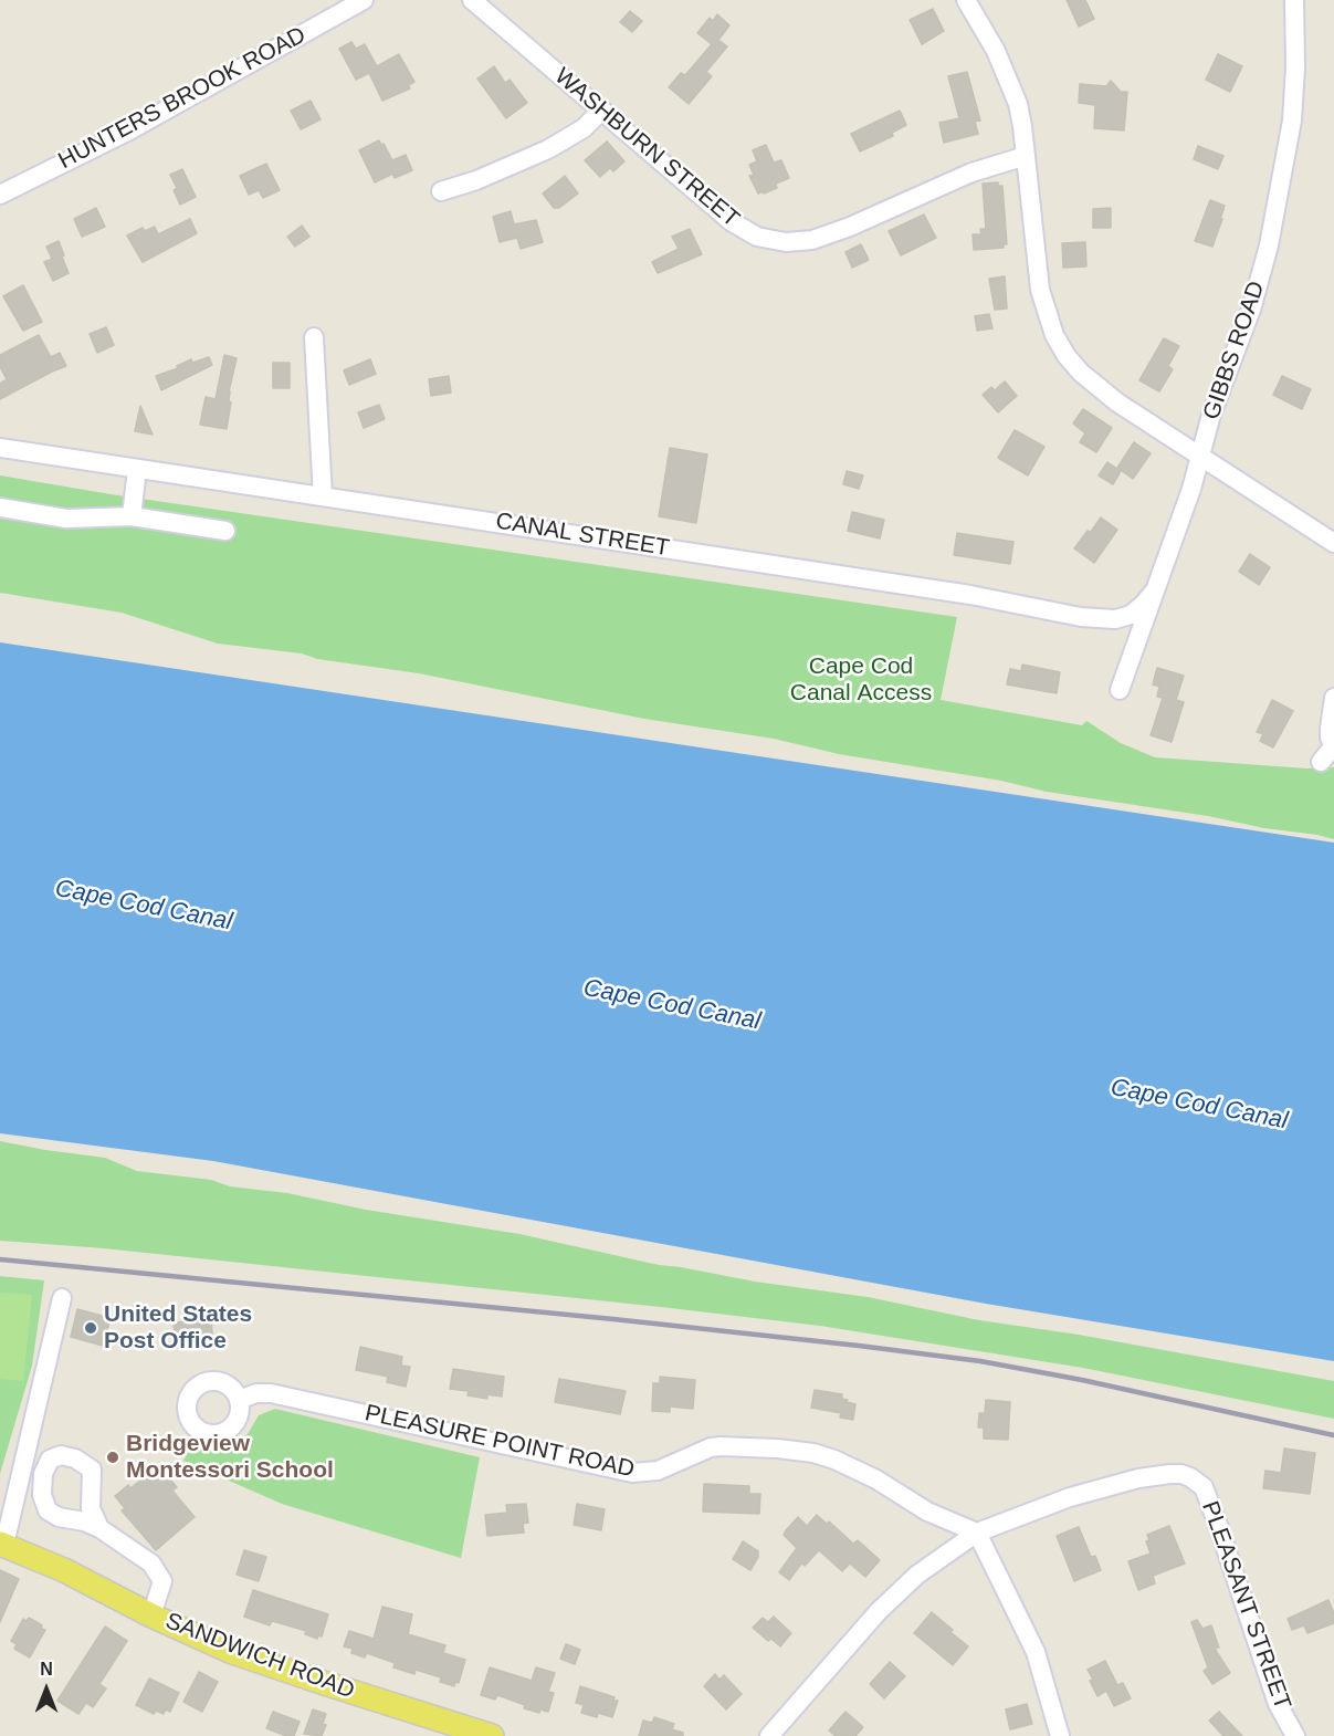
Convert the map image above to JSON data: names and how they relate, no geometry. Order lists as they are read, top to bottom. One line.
{"streets":{"main road":["SANDWICH ROAD"],"street":["HUNTERS BROOK ROAD","WASHBURN STREET","GIBBS ROAD","CANAL STREET","PLEASURE POINT ROAD","PLEASANT STREET"]},"crossings":[["GIBBS ROAD","CANAL STREET"],["PLEASURE POINT ROAD","PLEASANT STREET"]],"water":["Cape Cod Canal"],"parks":["Cape Cod Canal Access"],"places":["United States Post Office","Bridgeview Montessori School"],"north":"top"}
